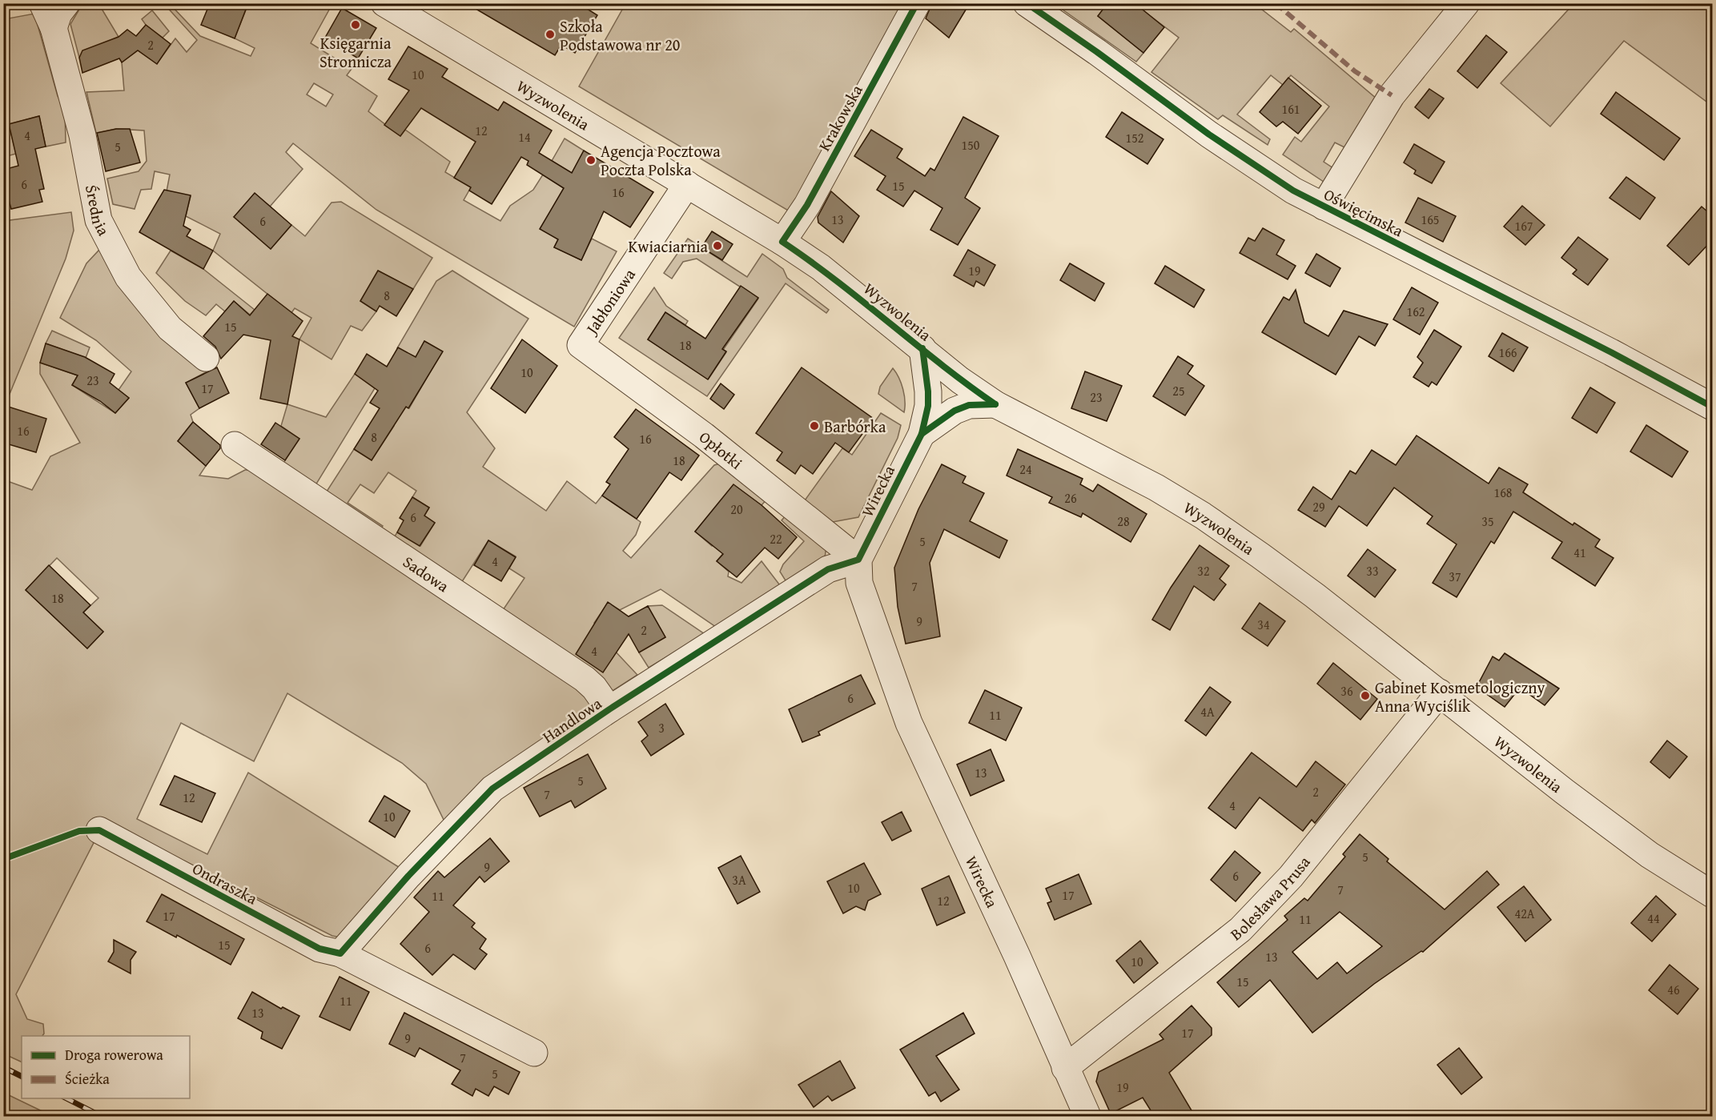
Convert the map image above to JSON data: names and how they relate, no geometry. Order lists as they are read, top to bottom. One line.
{"streets":{"street":["Wyzwolenia","Krakowska","Średnia","Oświęcimska","Jabłoniowa","Opłotki","Wirecka","Sadowa","Handlowa","Ondraszka","Bolesława Prusa"]},"crossings":[["Wyzwolenia","Krakowska"],["Wyzwolenia","Jabłoniowa"],["Wyzwolenia","Wirecka"],["Wyzwolenia","Bolesława Prusa"],["Jabłoniowa","Opłotki"],["Opłotki","Wirecka"],["Opłotki","Handlowa"],["Wirecka","Handlowa"],["Wirecka","Bolesława Prusa"],["Sadowa","Handlowa"],["Handlowa","Ondraszka"]],"places":["Księgarnia Stronnicza","Szkoła Podstawowa nr 20","Agencja Pocztowa Poczta Polska","Kwiaciarnia","Barbórka","Gabinet Kosmetologiczny Anna Wyciślik"],"house_numbers":["2","10","161","12","4","14","152","150","5","6","15","16","13","165","6","167","19","8","162","15","18","166","10","23","17","25","23","16","8","16","18","24","168","26","29","20","6","28","35","22","5","41","4","32","33","37","7","18","9","34","2","4","36","6","4A","11","3","13","5","2","7","12","4","10","5","9","6","3A","10","7","17","11","12","42A","17","44","11","15","6","13","10","15","46","11","13","17","9","7","5","19"],"legend":["Droga rowerowa","Ścieżka"]}
